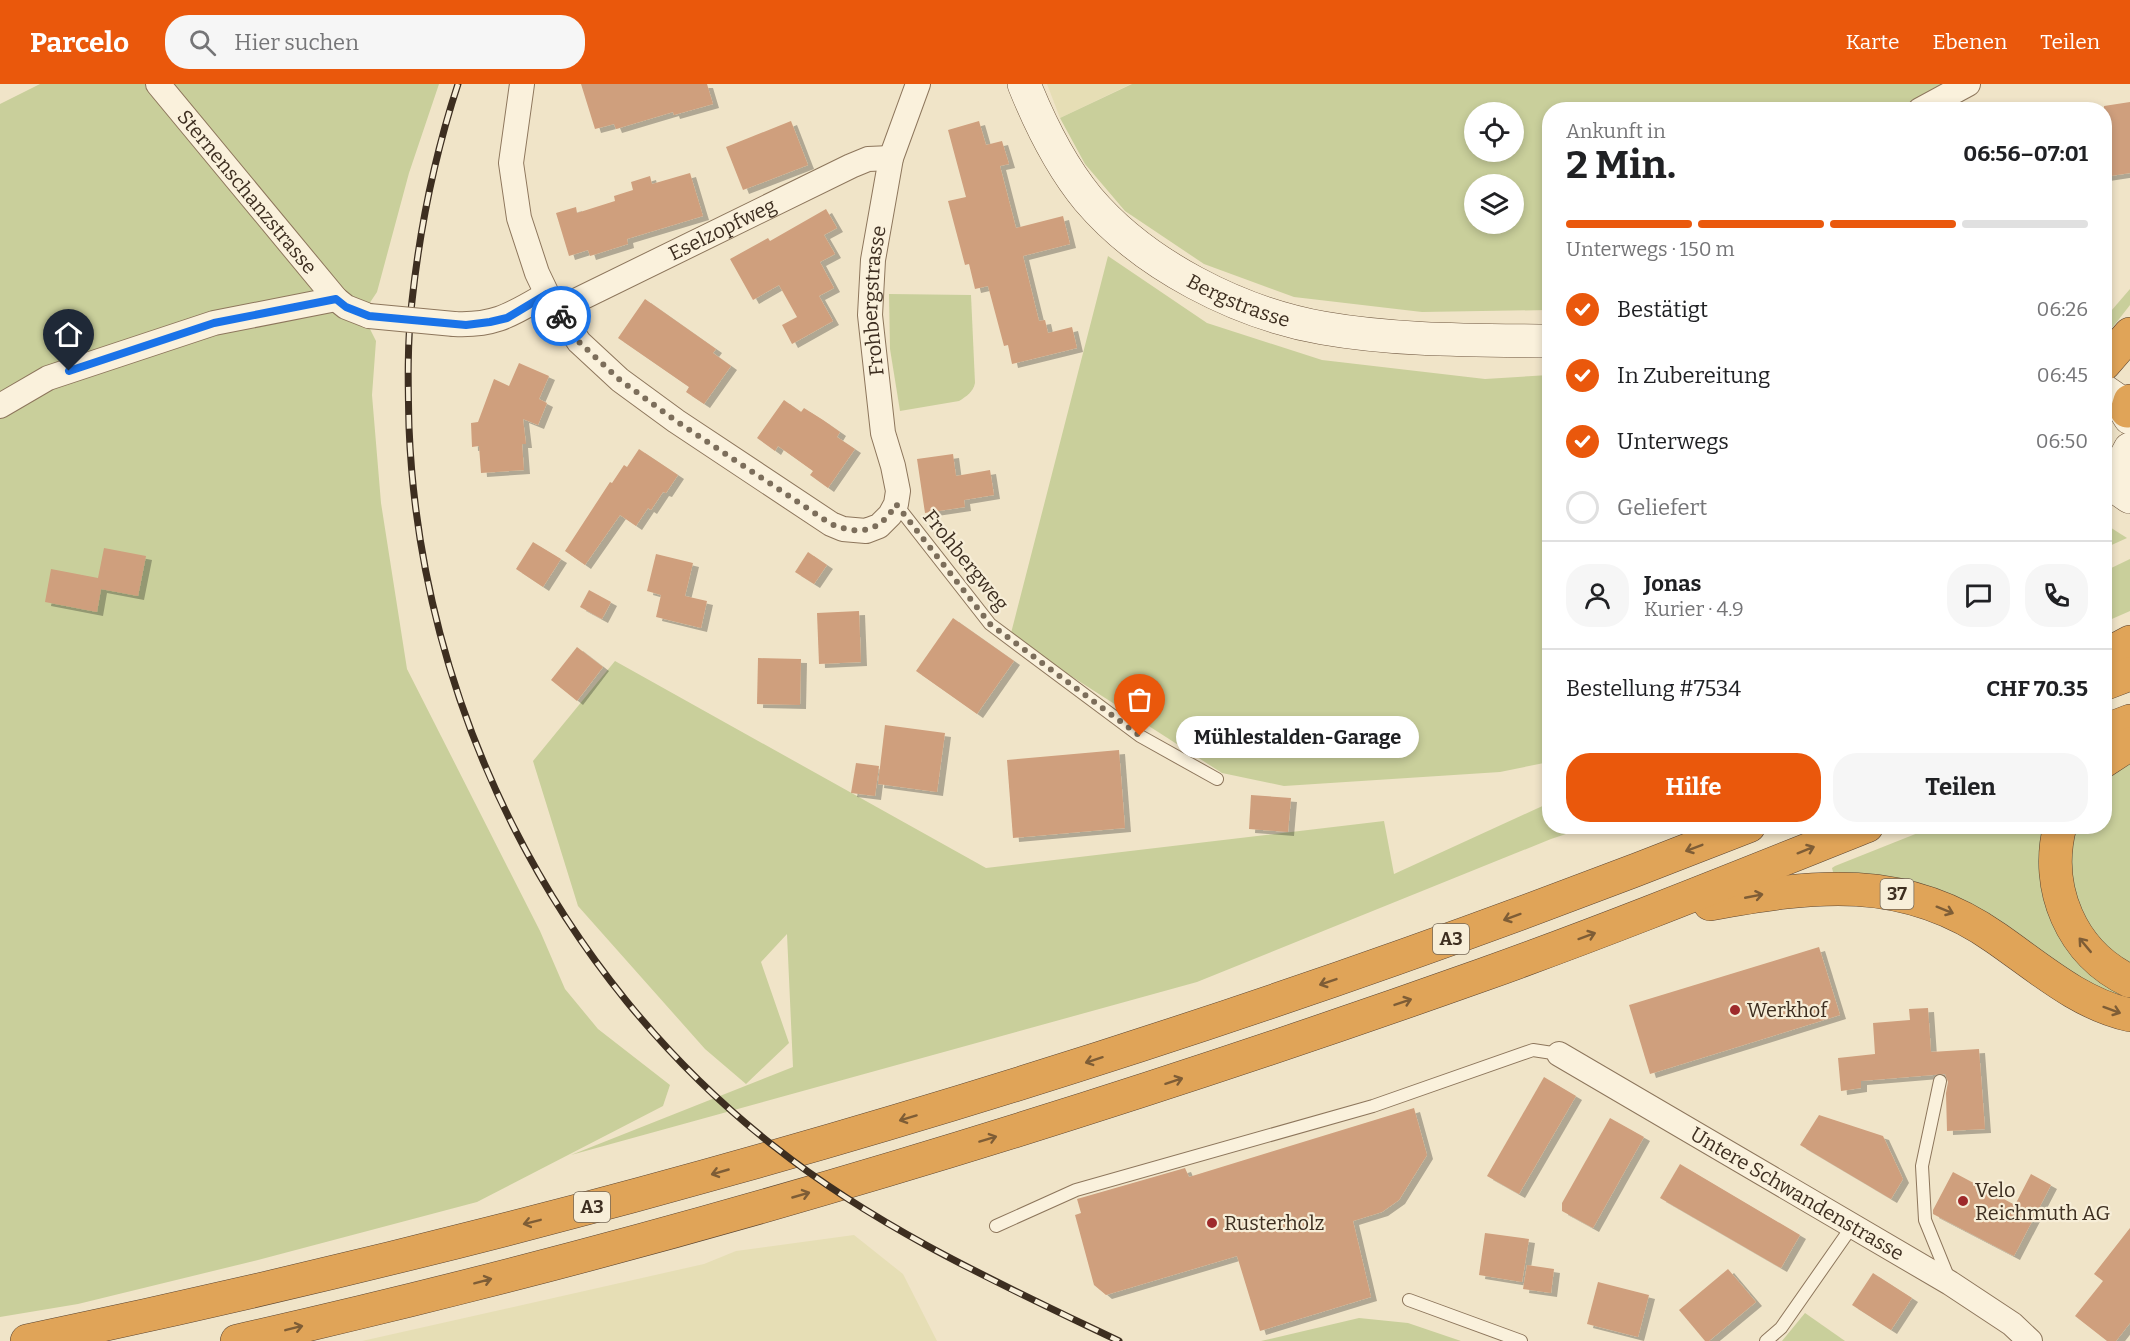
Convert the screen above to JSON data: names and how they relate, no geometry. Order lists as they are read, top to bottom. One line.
{"streets":{"highway":["37","A3"],"main road":["Bergstrasse"],"street":["Sternenschanzstrasse","Eselzopfweg","Frohbergstrasse","Untere Schwandenstrasse"],"lane":["Frohbergweg"]},"crossings":[["Sternenschanzstrasse","Eselzopfweg"],["Eselzopfweg","Frohbergstrasse"],["Frohbergstrasse","Frohbergweg"],["37","A3"]],"places":["Mühlestalden-Garage","Werkhof","Velo Reichmuth AG","Rusterholz"],"page":{"header":"Parcelo","search":"Hier suchen","nav":["Karte","Ebenen","Teilen"],"heading":["2 Min.","Ankunft in","06:56–07:01"],"panel":["Jonas","Kurier · 4.9","Bestellung #7534","CHF 70.35"],"bar":"Unterwegs · 150 m","list":[["Bestätigt","06:26"],["In Zubereitung","06:45"],["Unterwegs","06:50"],"Geliefert"],"bubble":"Mühlestalden-Garage","buttons":["Hilfe","Teilen"]}}
